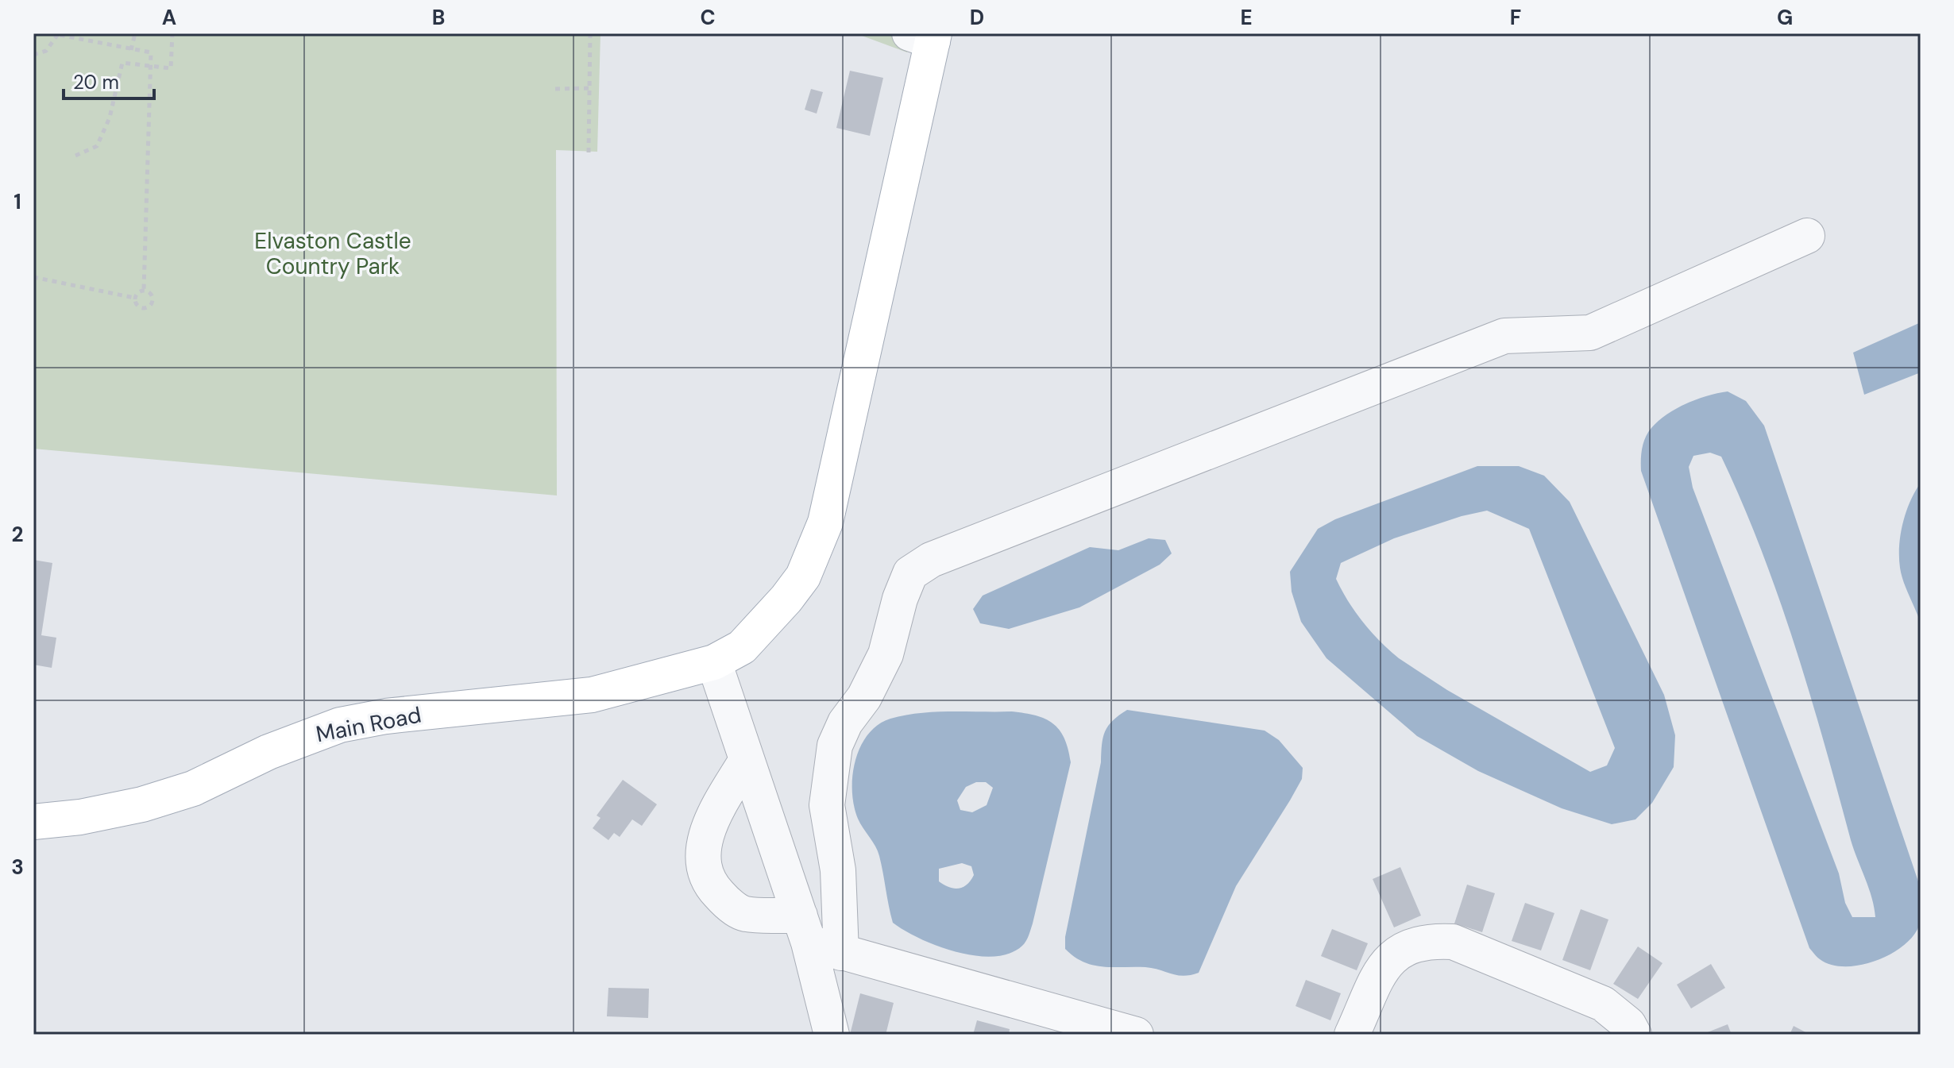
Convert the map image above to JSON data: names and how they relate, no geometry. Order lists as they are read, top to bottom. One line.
{"streets":{"main road":["Main Road"]},"parks":["Elvaston Castle Country Park"],"scale_bar":"20 m","grid":{"columns":["A","B","C","D","E","F","G"],"rows":["1","2","3"]}}
